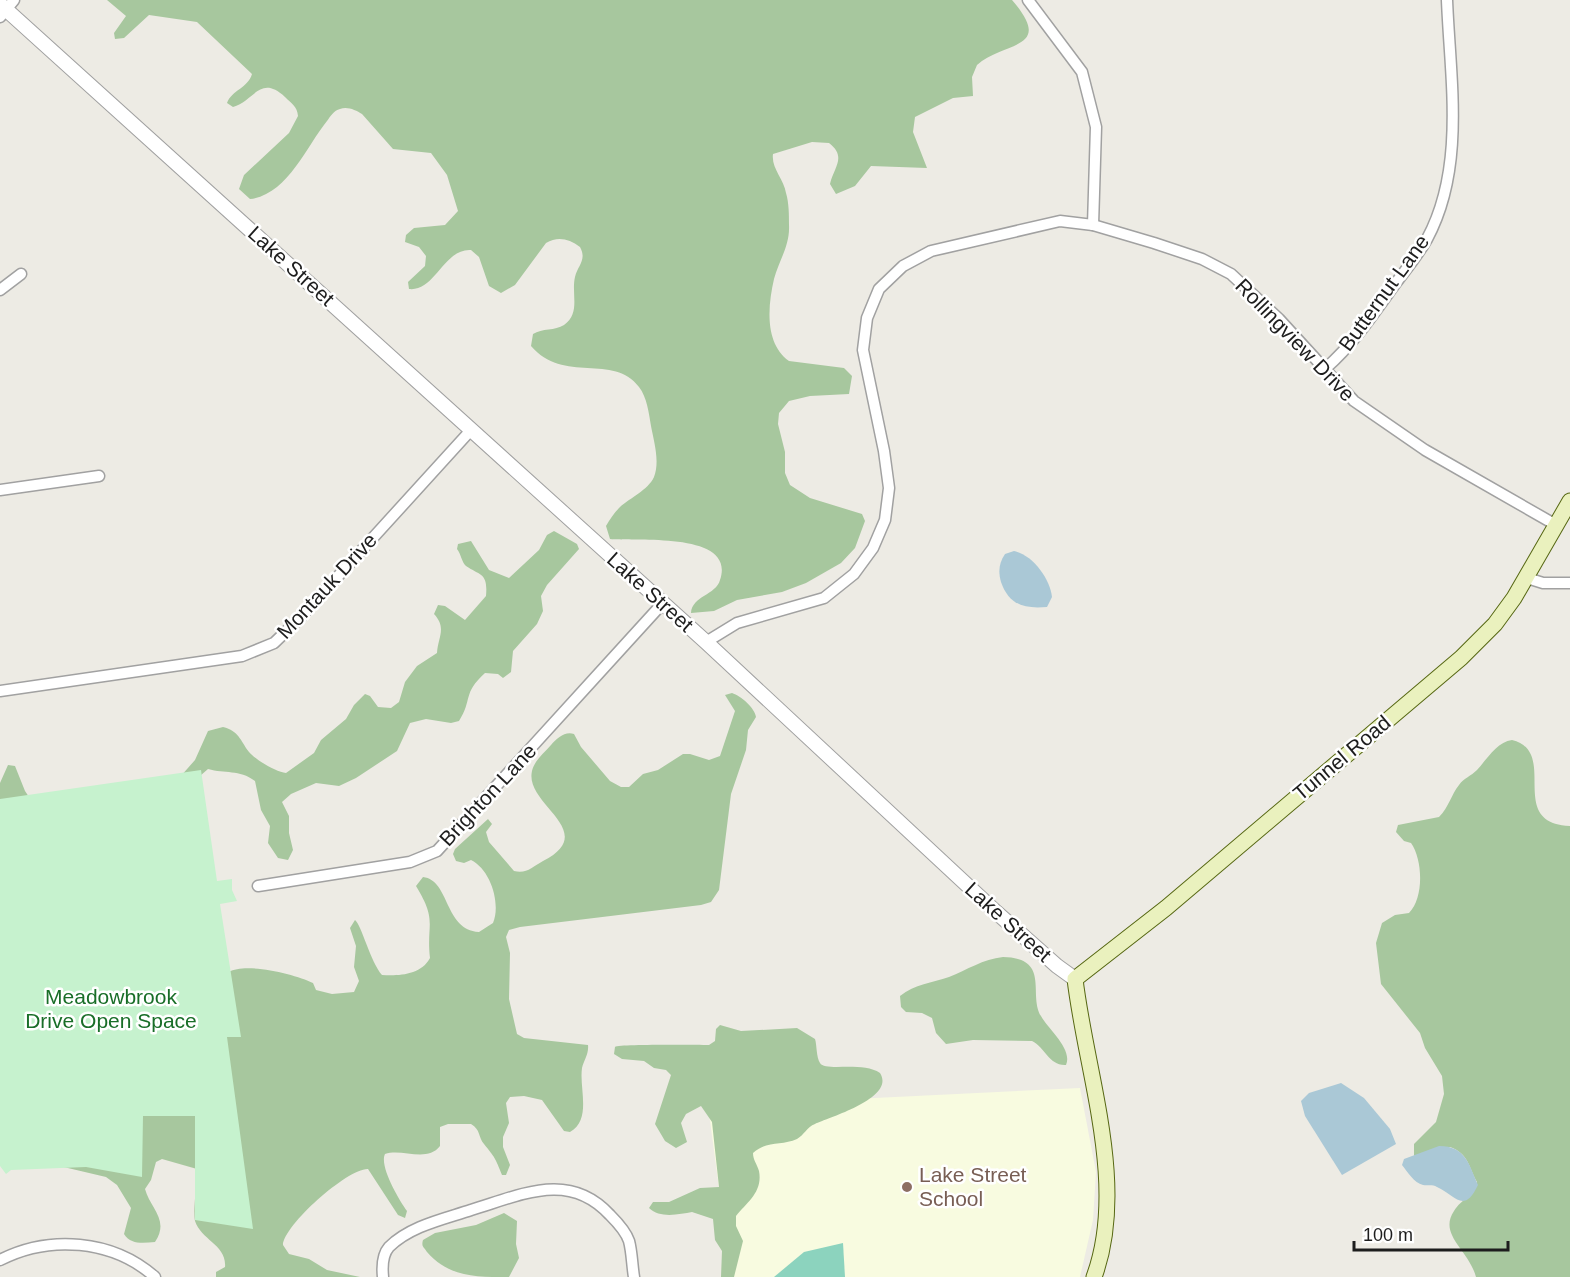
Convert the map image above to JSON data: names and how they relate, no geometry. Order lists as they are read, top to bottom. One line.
{"streets":{"main road":["Tunnel Road"],"street":["Lake Street","Butternut Lane","Rollingview Drive","Montauk Drive","Brighton Lane"]},"crossings":[["Lake Street","Rollingview Drive"],["Lake Street","Montauk Drive"],["Lake Street","Tunnel Road"],["Lake Street","Brighton Lane"],["Butternut Lane","Rollingview Drive"],["Rollingview Drive","Tunnel Road"]],"parks":["Meadowbrook Drive Open Space"],"places":["Lake Street School"],"scale_bar":"100 m"}
